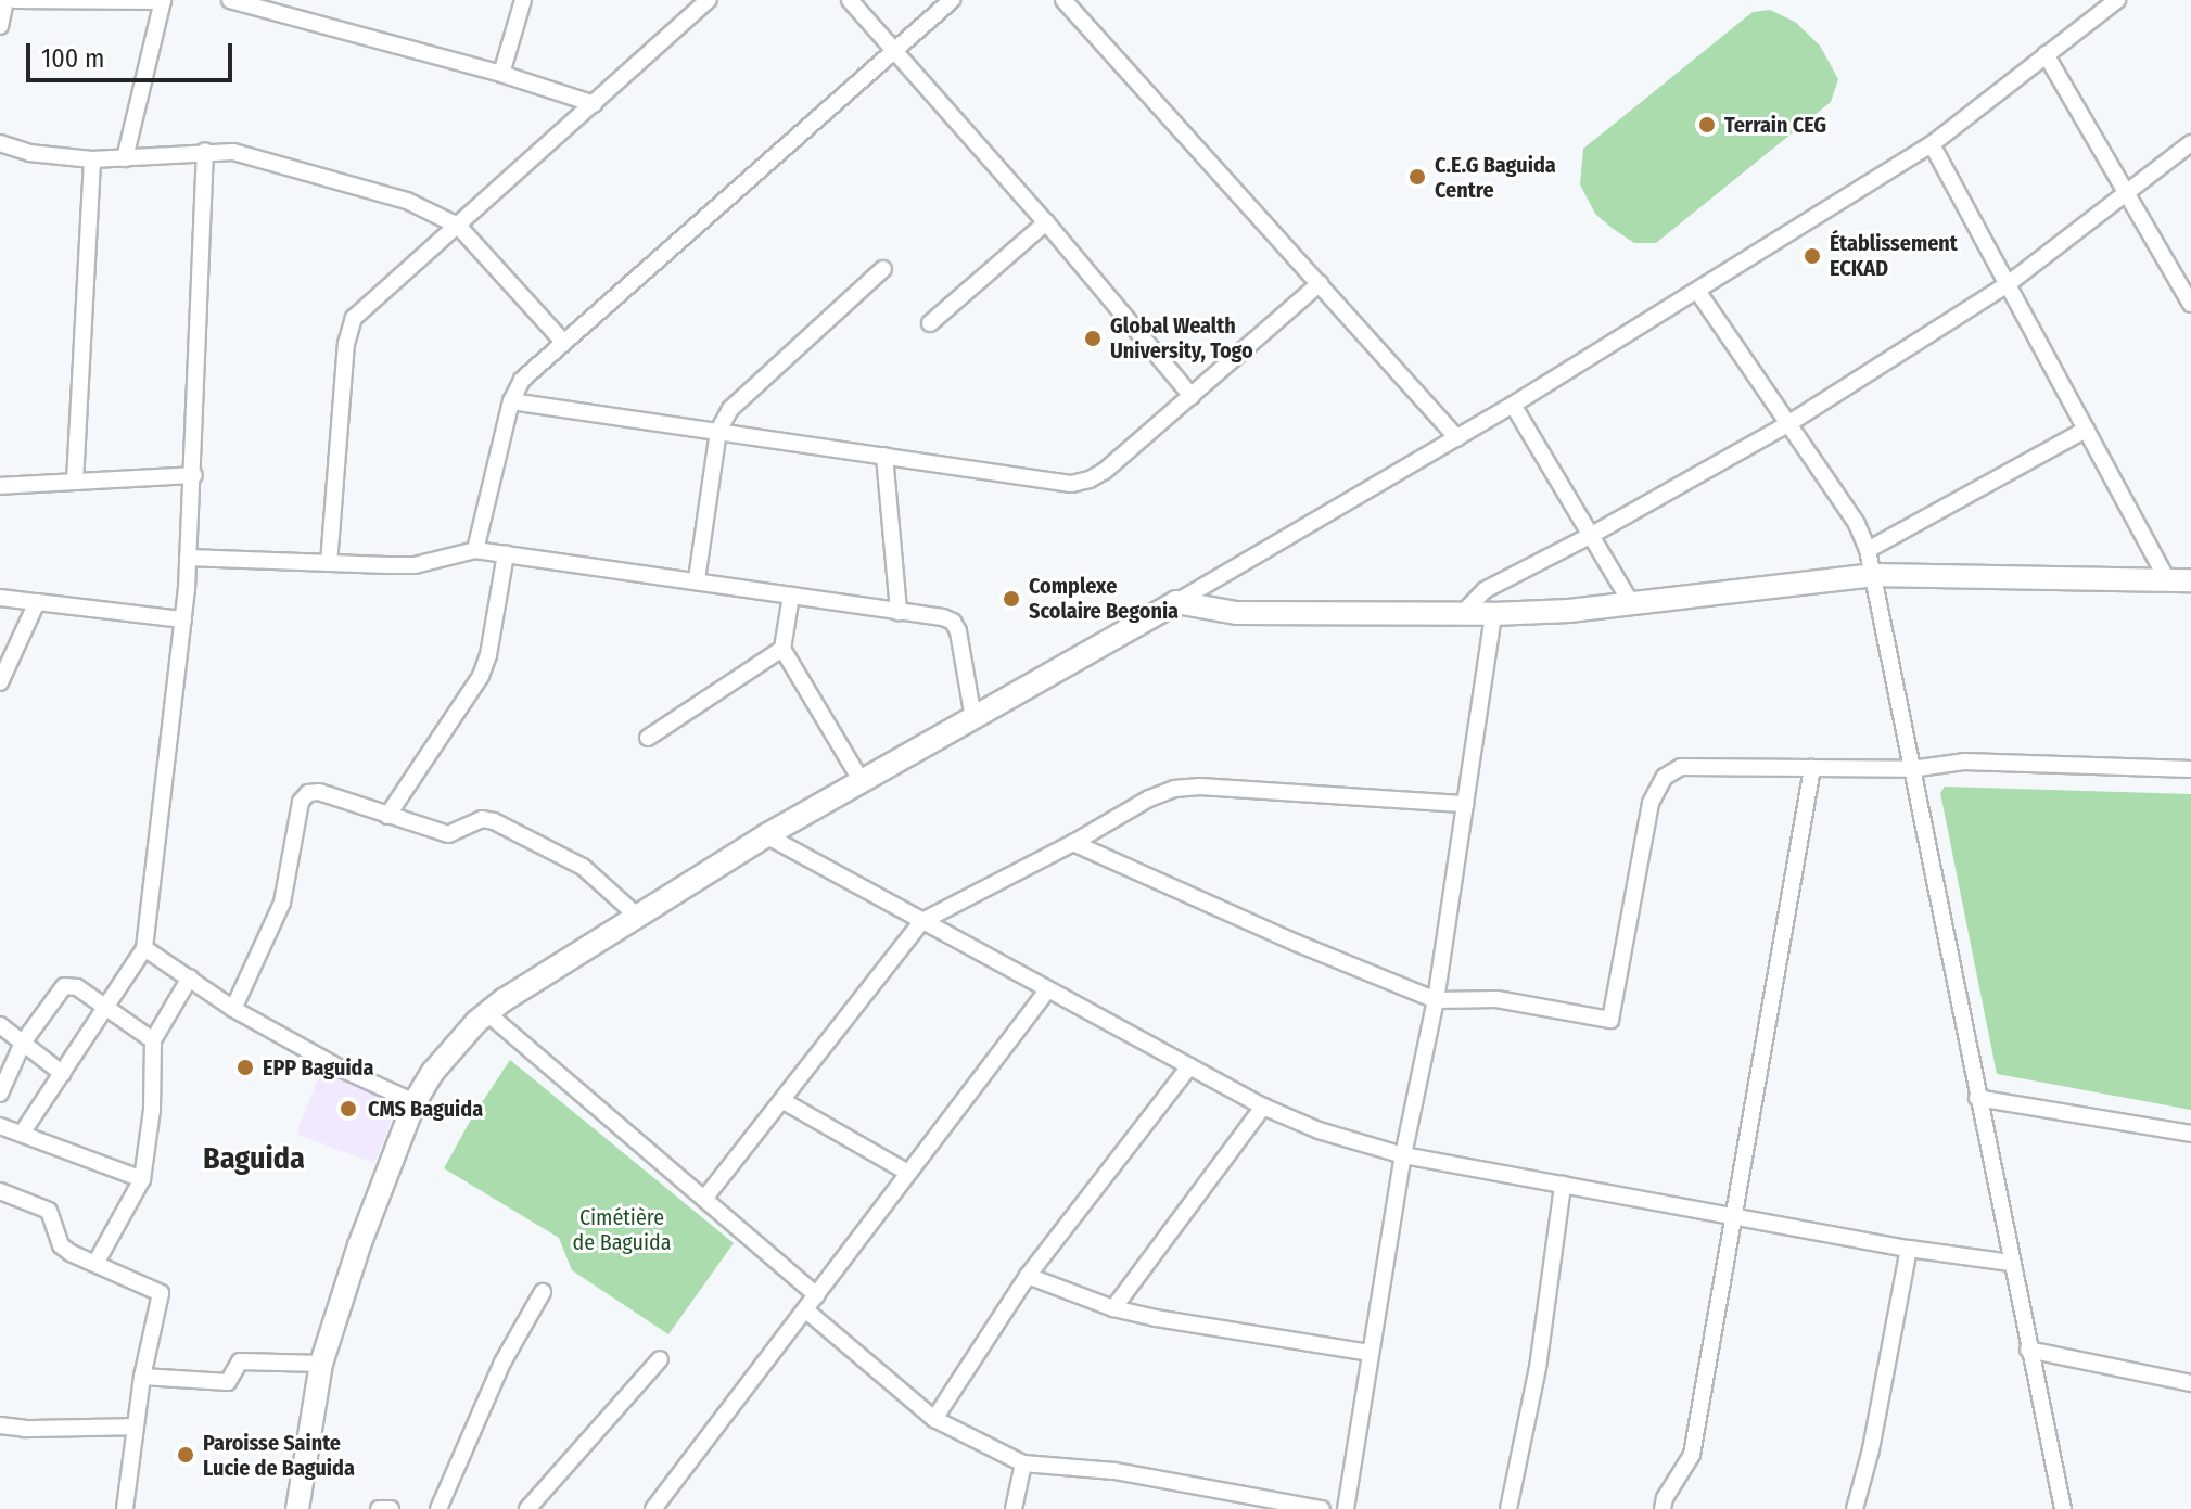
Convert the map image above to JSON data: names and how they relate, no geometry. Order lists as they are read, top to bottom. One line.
{"districts":["Baguida"],"parks":["Cimétière de Baguida"],"places":["Terrain CEG","C.E.G Baguida Centre","Établissement ECKAD","Global Wealth University, Togo","Complexe Scolaire Begonia","EPP Baguida","CMS Baguida","Paroisse Sainte Lucie de Baguida"],"scale_bar":"100 m"}
